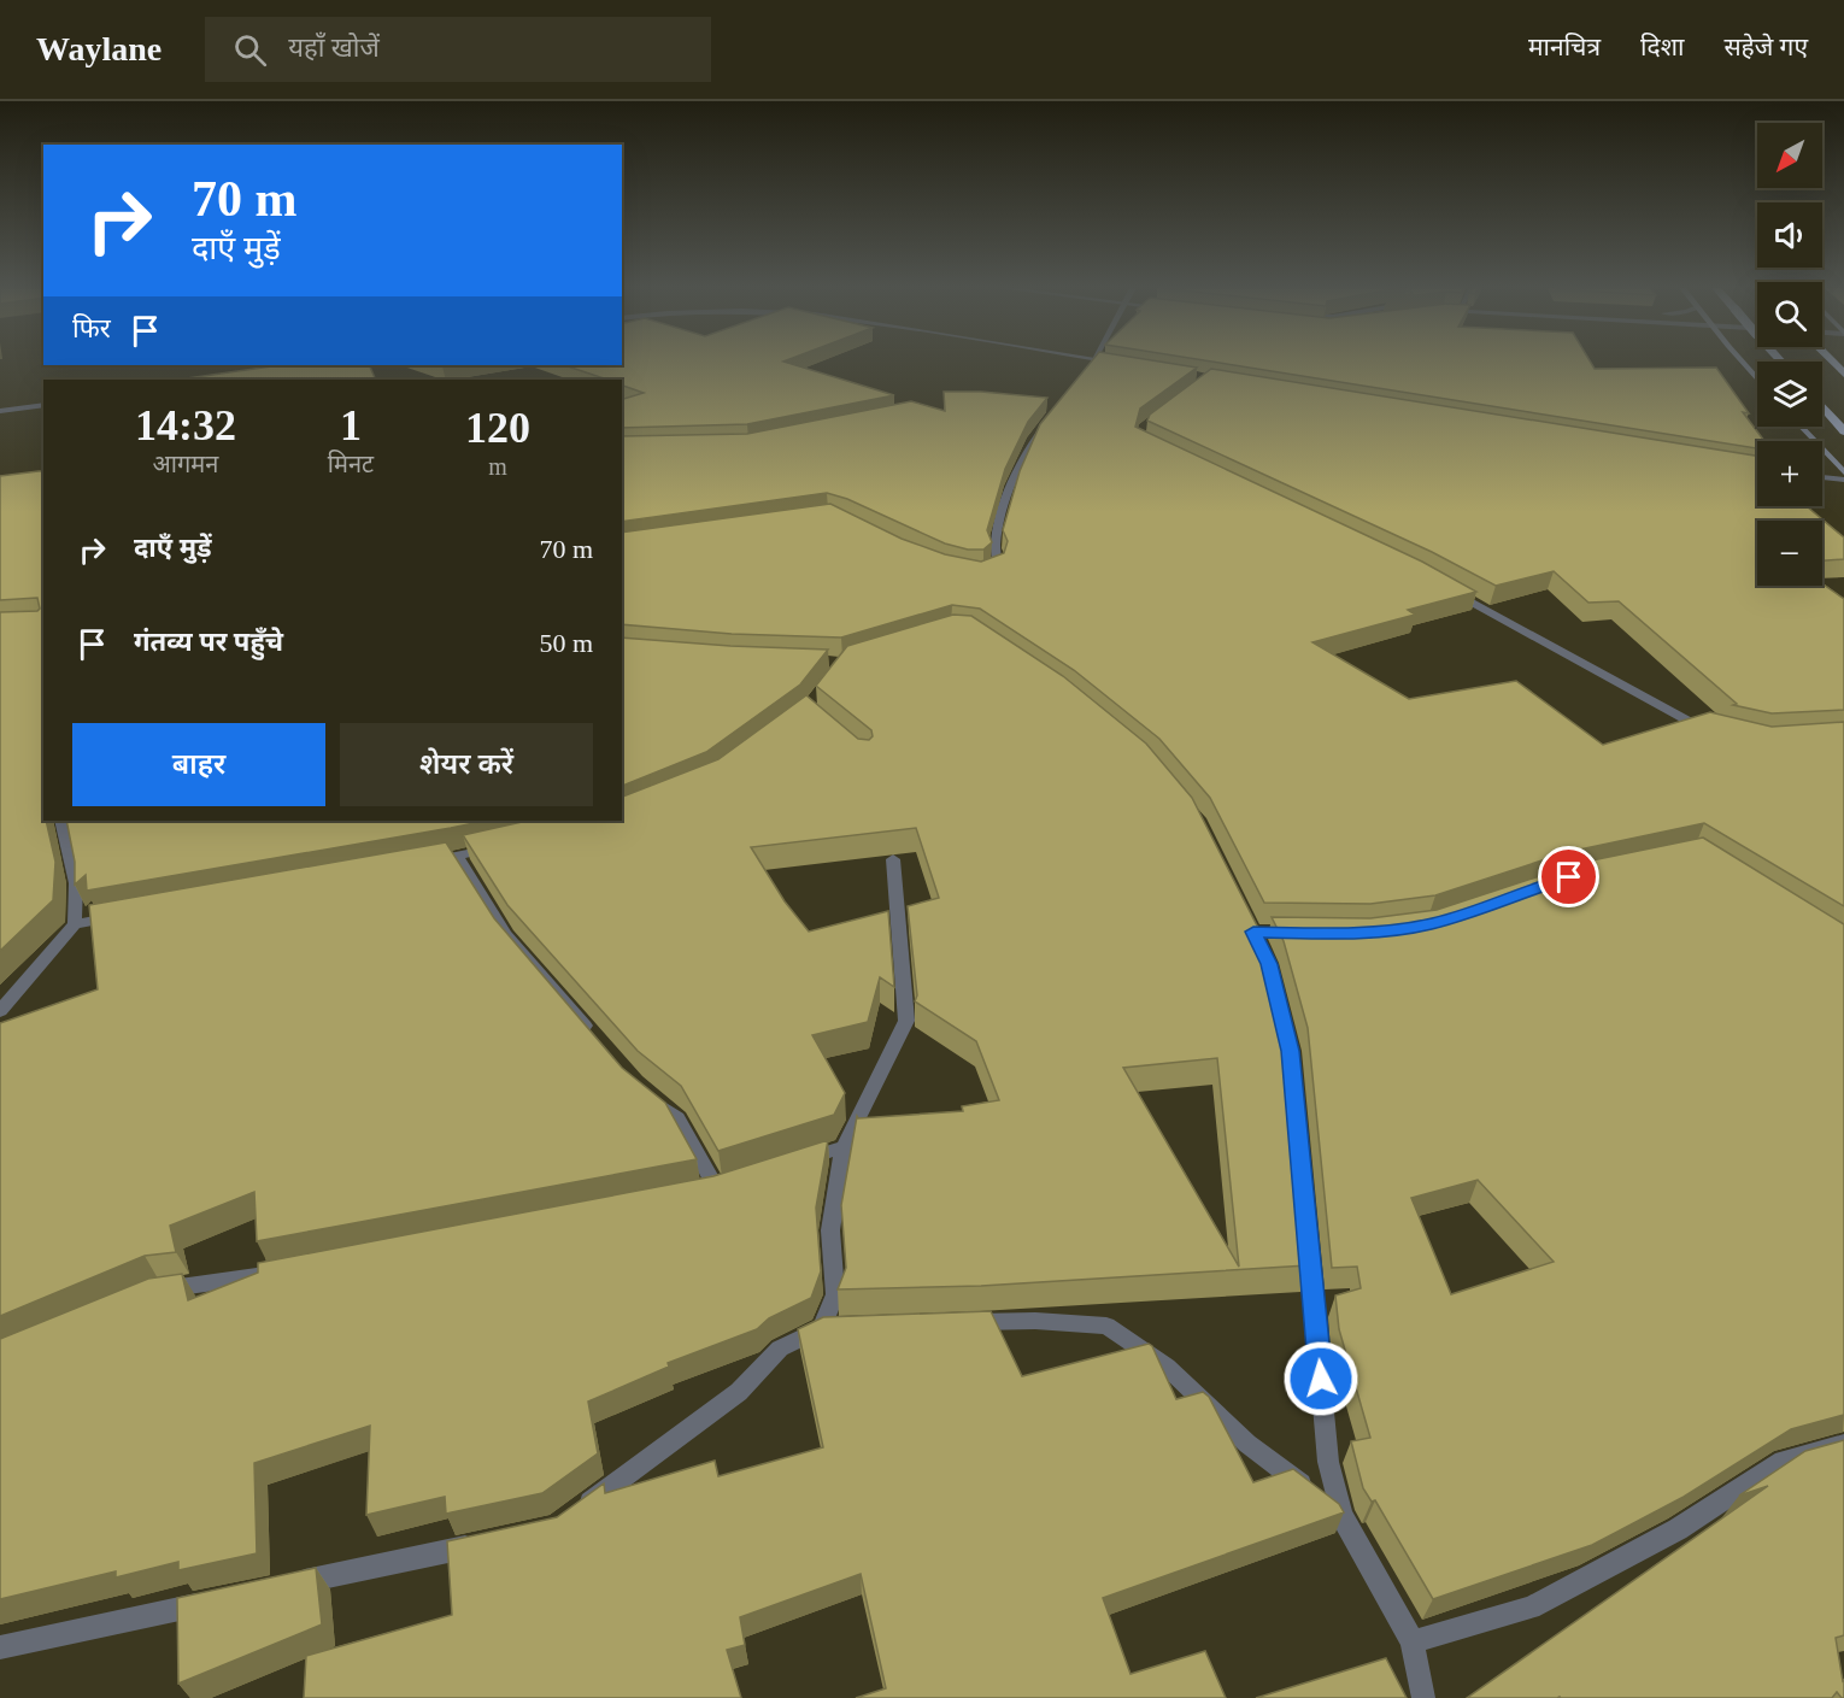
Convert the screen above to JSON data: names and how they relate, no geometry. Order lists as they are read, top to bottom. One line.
{"north":"bottom left","page":{"header":"Waylane","search":"यहाँ खोजें","nav":["मानचित्र","दिशा","सहेजे गए"],"map_buttons":["+","−"],"turn":["70 m","दाएँ मुड़ें"],"then":"फिर","eta":["14:32","आगमन","1","मिनट","120","m"],"list":[{"name":"दाएँ मुड़ें","value":"70 m"},{"name":"गंतव्य पर पहुँचे","value":"50 m"}],"buttons":["बाहर","शेयर करें"]}}
